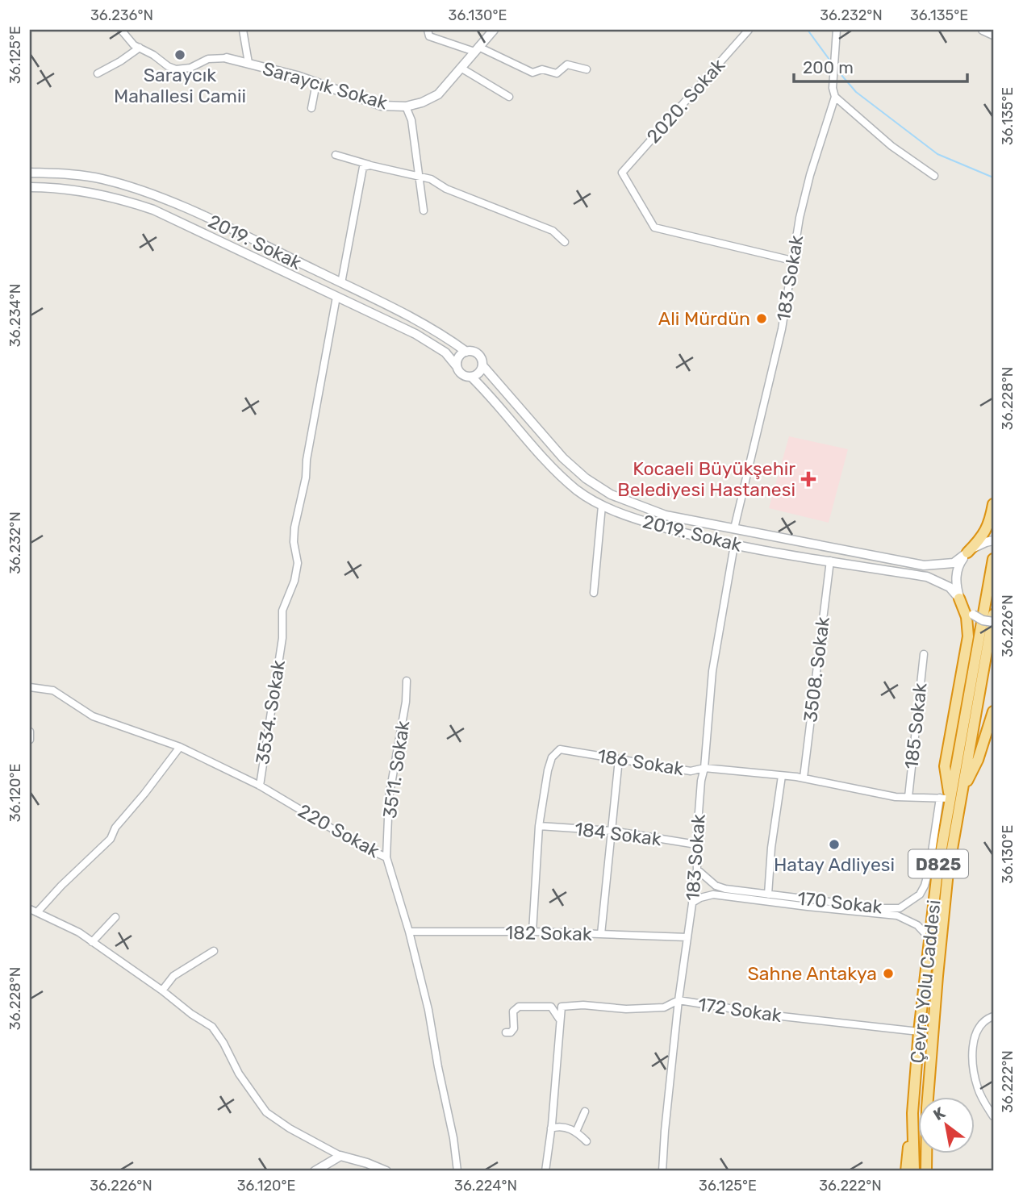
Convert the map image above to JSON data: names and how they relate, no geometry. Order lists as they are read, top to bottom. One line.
{"streets":{"highway":["D825","Çevre Yolu Caddesi"],"street":["Saraycık Sokak","2020. Sokak","2019. Sokak","183 Sokak","3508. Sokak","3534. Sokak","185 Sokak","186 Sokak","3511. Sokak","220 Sokak","184 Sokak","170 Sokak","182 Sokak","172 Sokak"]},"crossings":[["2020. Sokak","183 Sokak"],["2019. Sokak","183 Sokak"],["2019. Sokak","3508. Sokak"],["2019. Sokak","3534. Sokak"],["183 Sokak","186 Sokak"],["183 Sokak","184 Sokak"],["183 Sokak","170 Sokak"],["183 Sokak","182 Sokak"],["183 Sokak","172 Sokak"],["3508. Sokak","186 Sokak"],["3534. Sokak","220 Sokak"],["185 Sokak","186 Sokak"],["186 Sokak","184 Sokak"],["186 Sokak","170 Sokak"],["186 Sokak","182 Sokak"],["186 Sokak","Çevre Yolu Caddesi"],["3511. Sokak","220 Sokak"],["220 Sokak","182 Sokak"],["170 Sokak","Çevre Yolu Caddesi"],["Çevre Yolu Caddesi","172 Sokak"]],"places":{"other":["Saraycık Mahallesi Camii","Ali Mürdün","Hatay Adliyesi","Sahne Antakya"],"health":["Kocaeli Büyükşehir Belediyesi Hastanesi"]},"scale_bar":"200 m","north":"top left","coordinates":["36.236°N","36.130°E","36.232°N","36.135°E","36.125°E","36.234°N","36.228°N","36.226°N","36.120°E","36.222°N","36.224°N"]}
